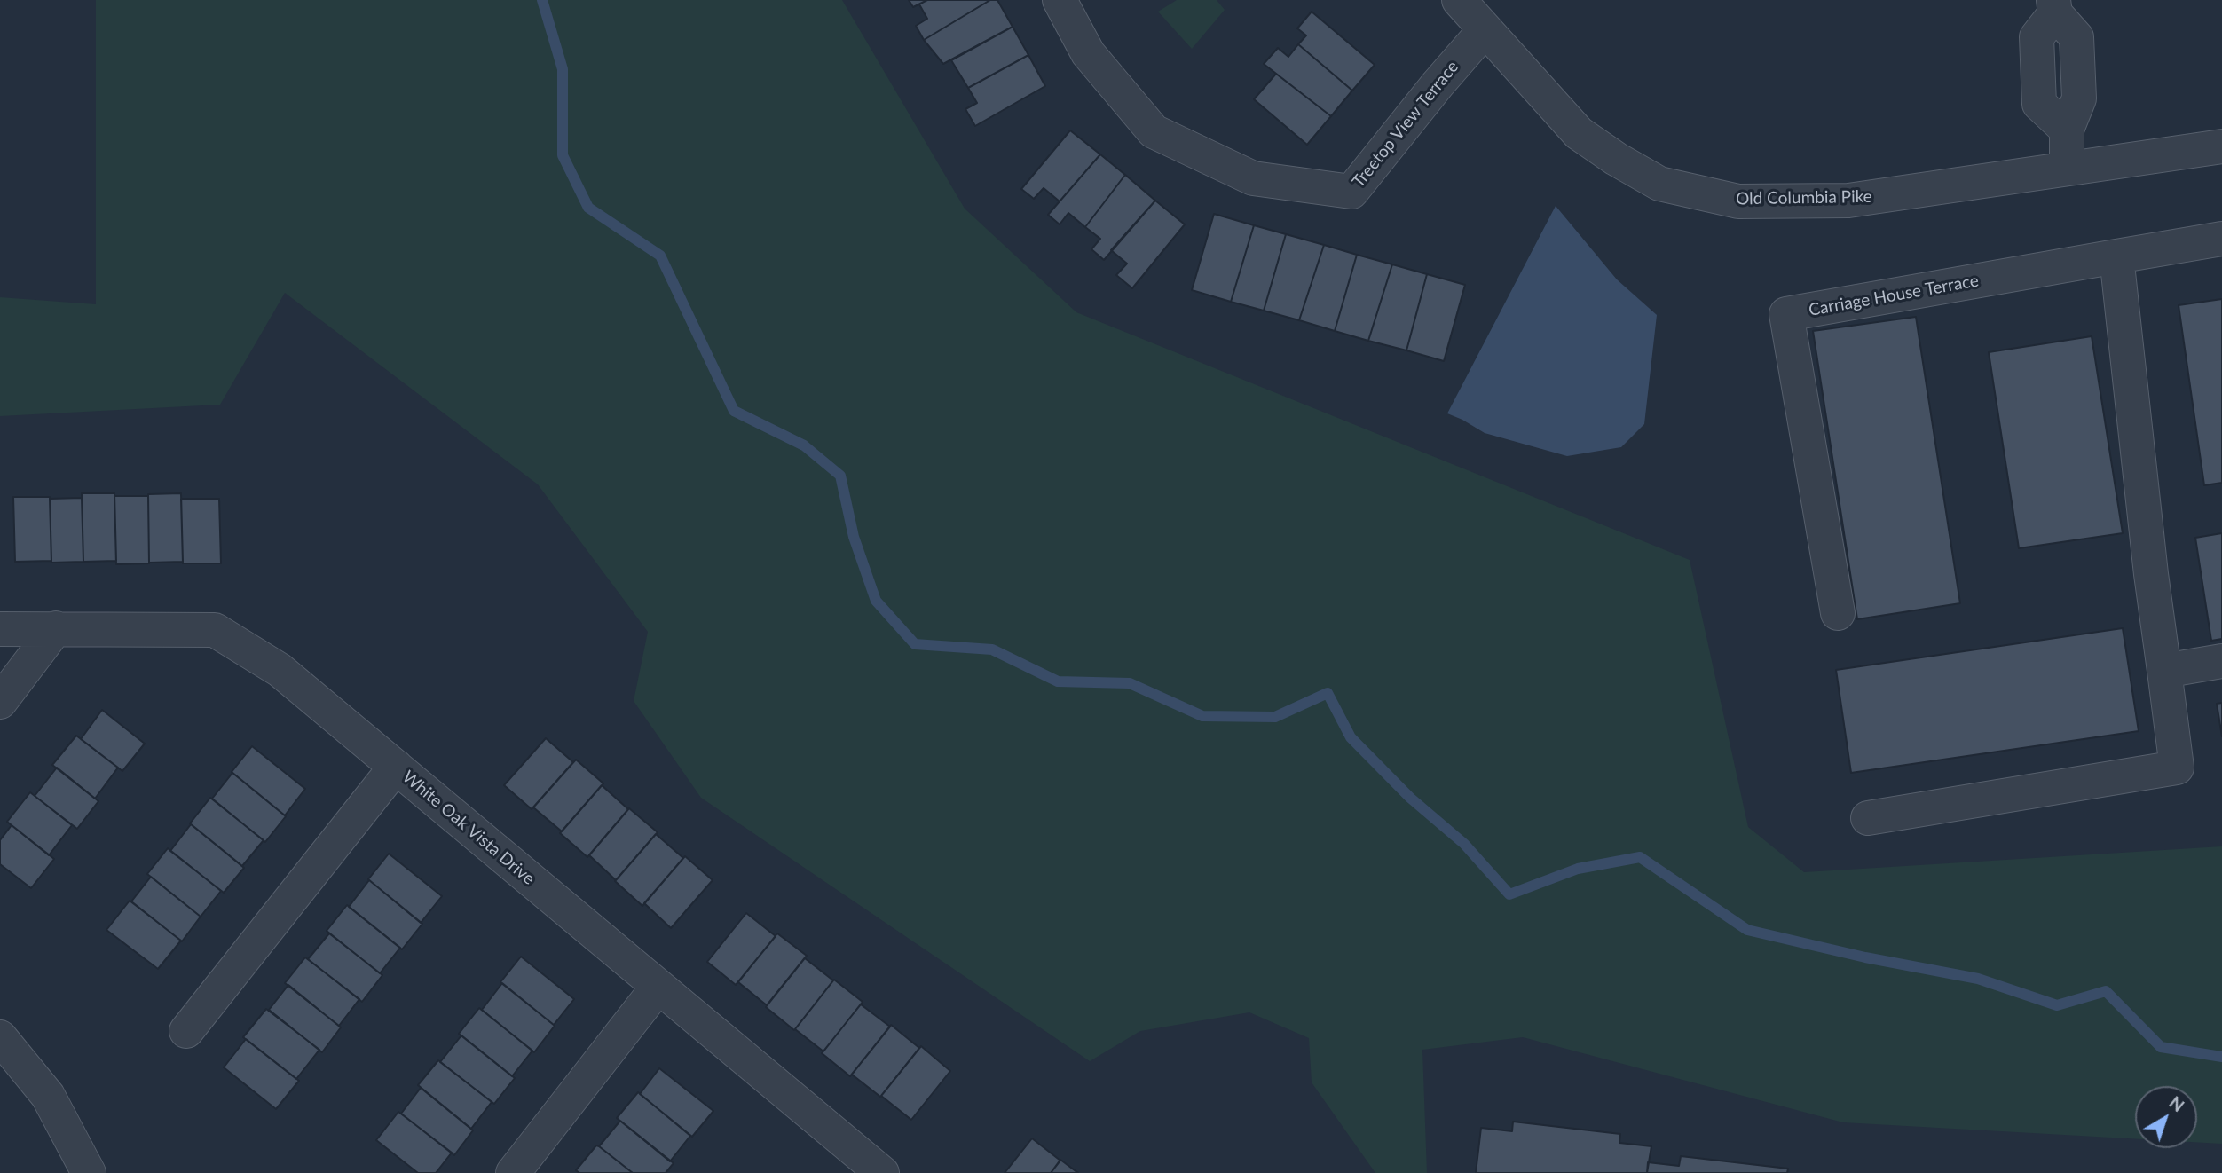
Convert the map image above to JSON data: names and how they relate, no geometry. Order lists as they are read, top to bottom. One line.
{"streets":{"street":["Treetop View Terrace","Old Columbia Pike","Carriage House Terrace","White Oak Vista Drive"]},"crossings":[["Treetop View Terrace","Old Columbia Pike"]],"north":"top right"}
